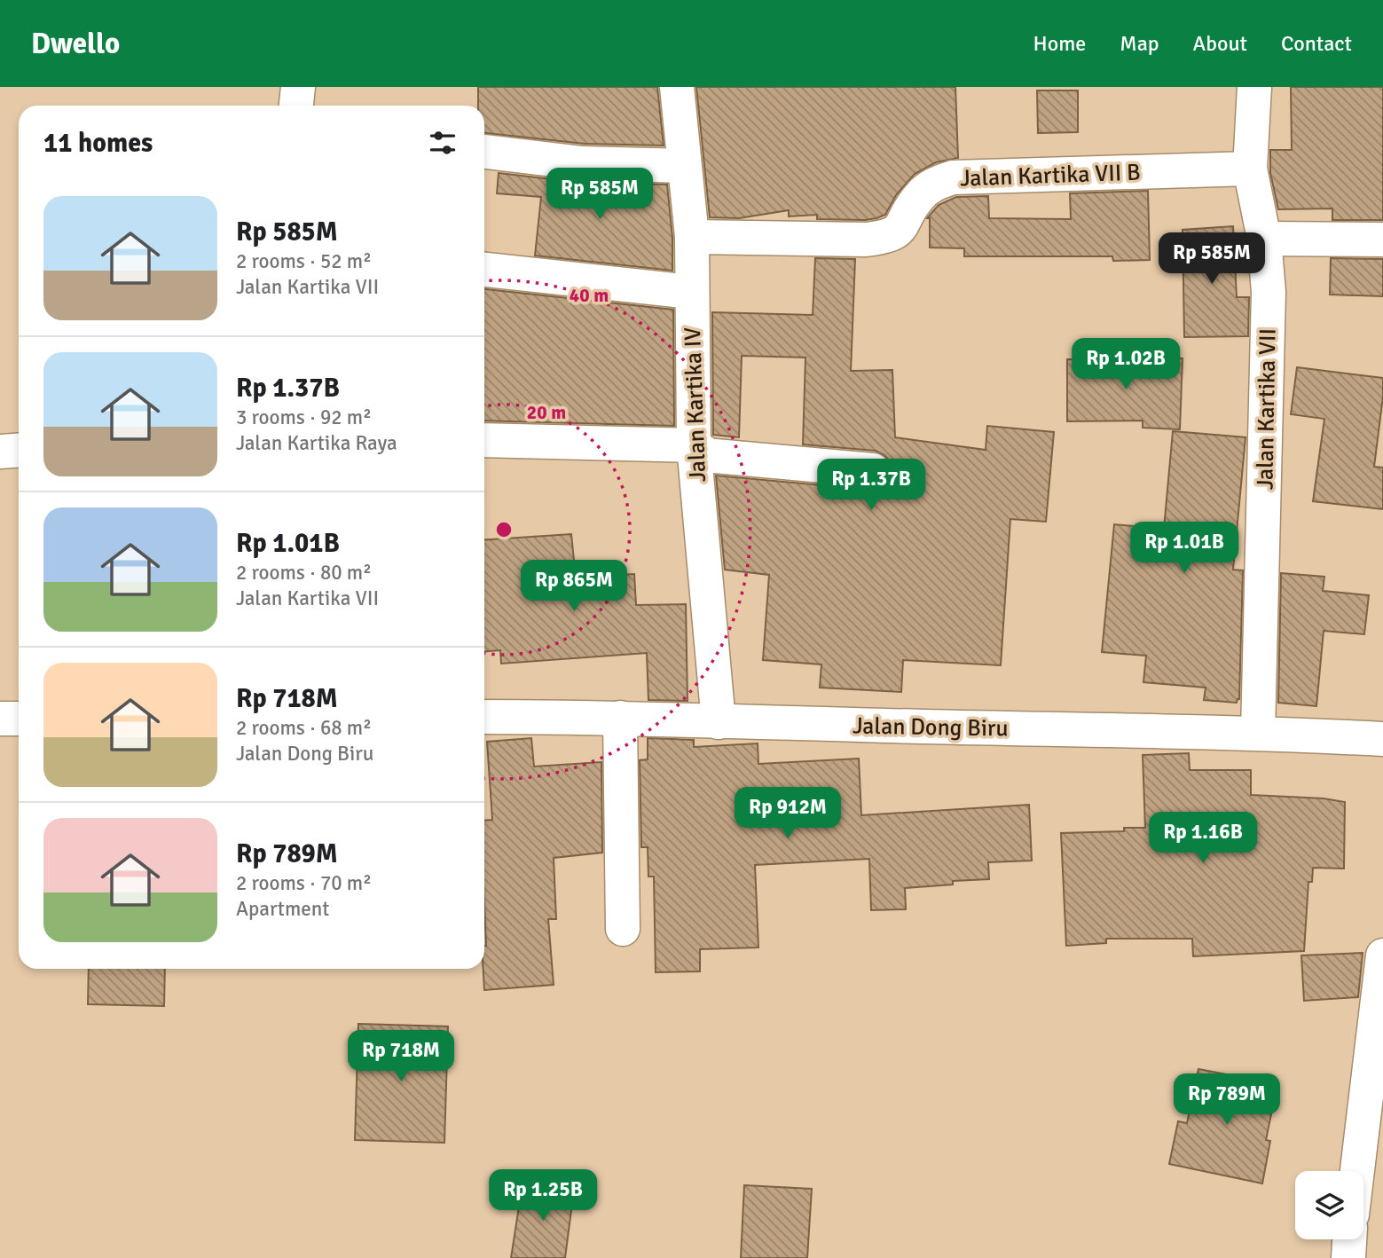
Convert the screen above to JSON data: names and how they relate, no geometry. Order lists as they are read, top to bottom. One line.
{"streets":{"street":["Jalan Kartika VII B","Jalan Kartika IV","Jalan Kartika VII","Jalan Dong Biru"]},"crossings":[["Jalan Kartika VII B","Jalan Kartika IV"],["Jalan Kartika VII B","Jalan Kartika VII"],["Jalan Kartika IV","Jalan Dong Biru"],["Jalan Kartika VII","Jalan Dong Biru"]],"page":{"header":"Dwello","nav":["Home","Map","About","Contact"],"heading":"11 homes","price":["Rp 585M","Rp 585M","Rp 1.02B","Rp 1.37B","Rp 1.01B","Rp 865M","Rp 912M","Rp 1.16B","Rp 718M","Rp 789M","Rp 1.25B"],"list":[{"name":"Rp 585M","note":"2 rooms · 52 m² · Jalan Kartika VII"},{"name":"Rp 1.37B","note":"3 rooms · 92 m² · Jalan Kartika Raya"},{"name":"Rp 1.01B","note":"2 rooms · 80 m² · Jalan Kartika VII"},{"name":"Rp 718M","note":"2 rooms · 68 m² · Jalan Dong Biru"},{"name":"Rp 789M","note":"2 rooms · 70 m² · Apartment"}]},"rings":["40 m","20 m"]}
